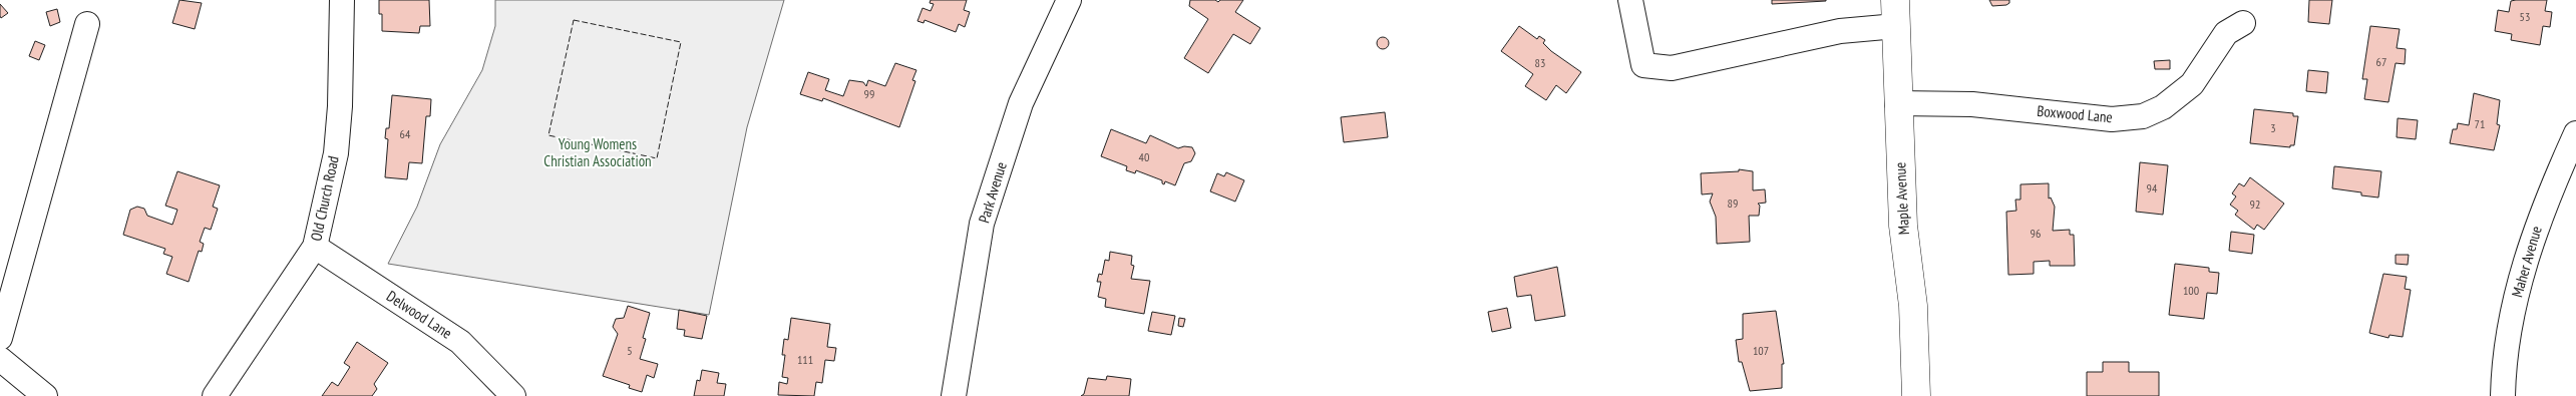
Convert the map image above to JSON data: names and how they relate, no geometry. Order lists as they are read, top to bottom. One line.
{"streets":{"main road":["Maple Avenue"],"street":["Boxwood Lane","Park Avenue","Old Church Road","Maher Avenue","Delwood Lane"]},"crossings":[["Boxwood Lane","Maple Avenue"],["Old Church Road","Delwood Lane"]],"parks":["Young Womens Christian Association"],"house_numbers":["53","67","83","99","71","3","64","40","94","89","92","96","100","5","107","111"]}
